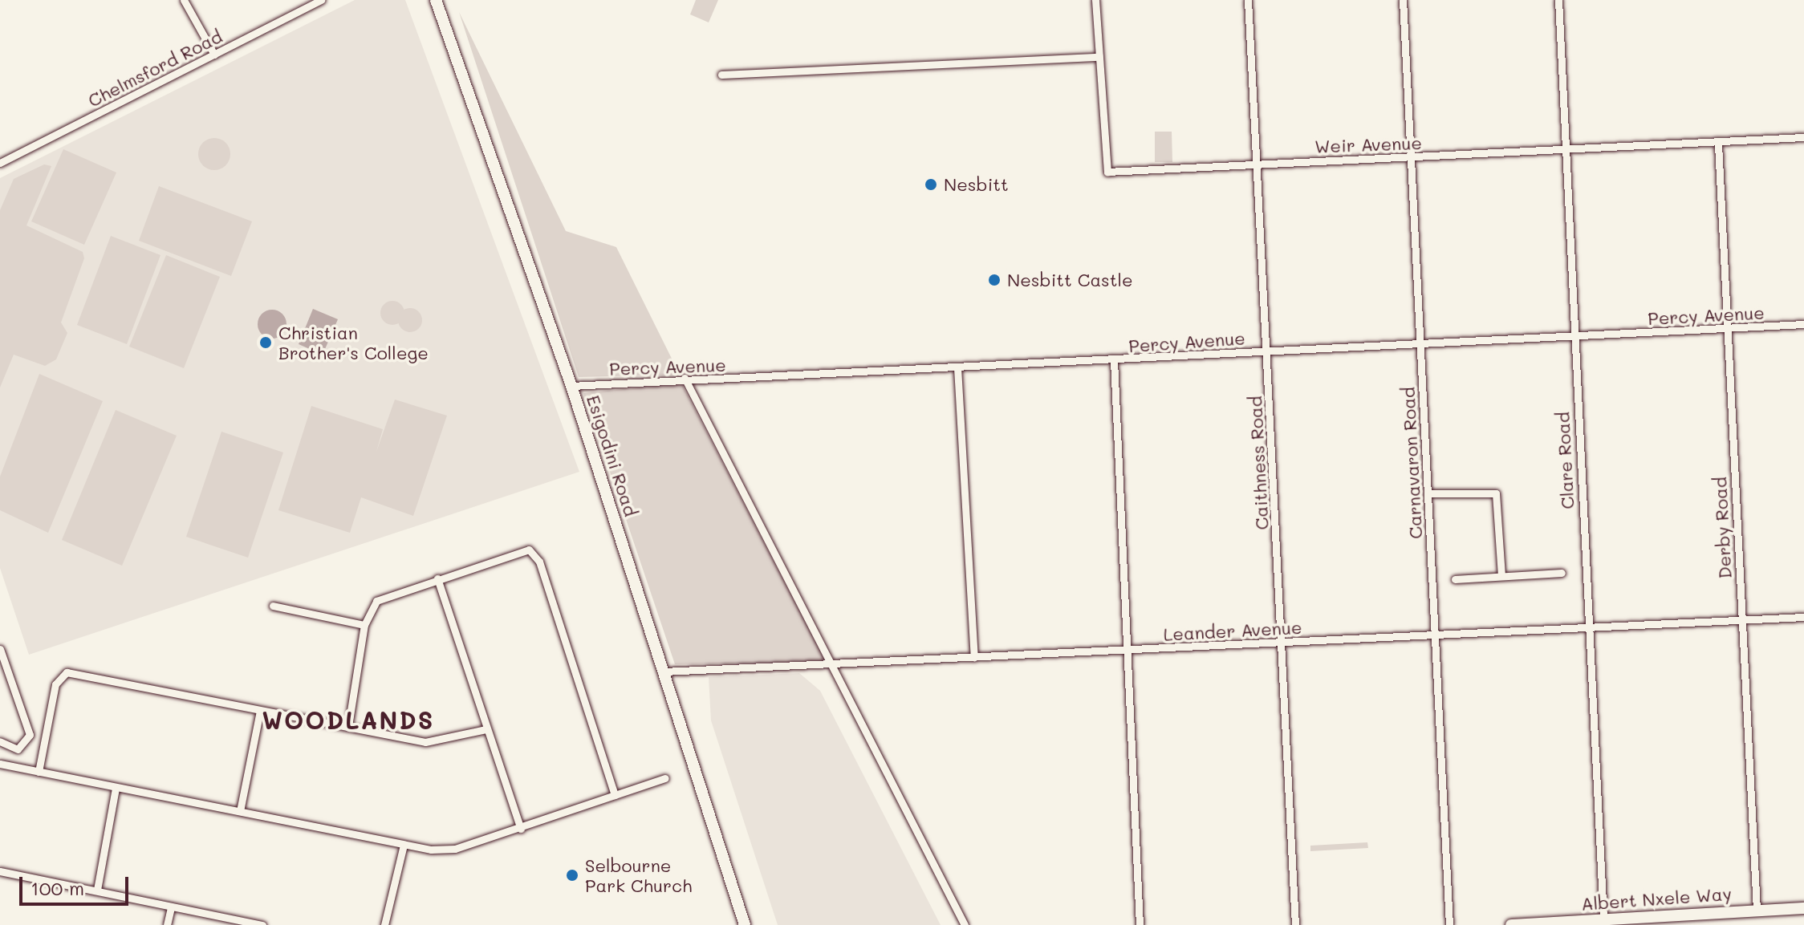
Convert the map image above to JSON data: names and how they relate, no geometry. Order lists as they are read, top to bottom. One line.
{"streets":{"main road":["Esigodini Road","Albert Nxele Way"],"street":["Chelmsford Road","Weir Avenue","Percy Avenue","Clare Road","Caithness Road","Carnavaron Road","Derby Road","Leander Avenue"]},"crossings":[["Weir Avenue","Clare Road"],["Weir Avenue","Caithness Road"],["Weir Avenue","Carnavaron Road"],["Weir Avenue","Derby Road"],["Percy Avenue","Esigodini Road"],["Percy Avenue","Clare Road"],["Percy Avenue","Caithness Road"],["Percy Avenue","Carnavaron Road"],["Percy Avenue","Derby Road"],["Esigodini Road","Leander Avenue"],["Clare Road","Leander Avenue"],["Clare Road","Albert Nxele Way"],["Caithness Road","Leander Avenue"],["Carnavaron Road","Leander Avenue"],["Derby Road","Leander Avenue"],["Derby Road","Albert Nxele Way"]],"districts":["WOODLANDS"],"places":["Nesbitt","Nesbitt Castle","Christian Brother's College","Selbourne Park Church"],"scale_bar":"100 m"}
